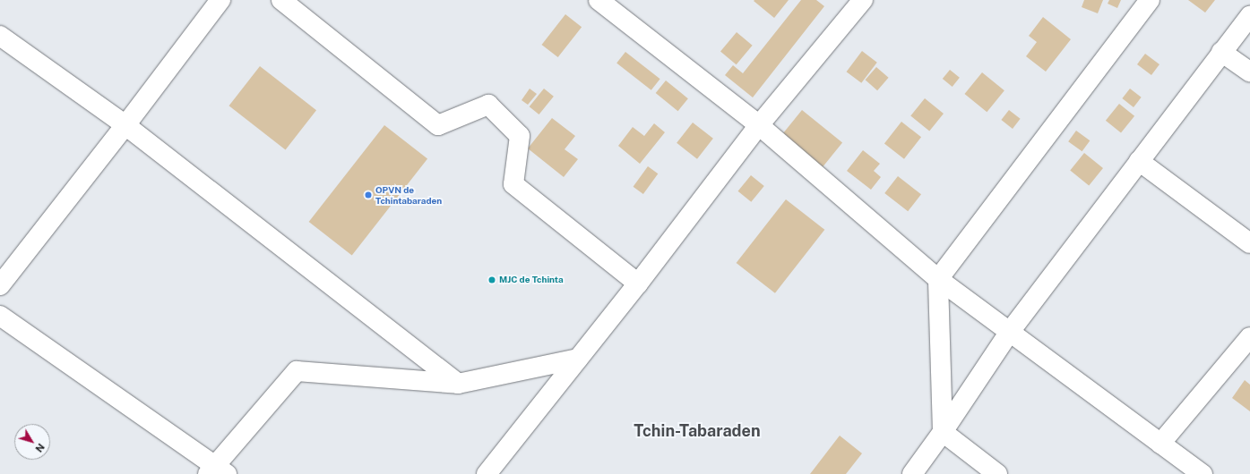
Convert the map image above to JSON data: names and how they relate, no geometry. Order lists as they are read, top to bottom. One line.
{"districts":["Tchin-Tabaraden"],"places":["OPVN de Tchintabaraden","MJC de Tchinta"],"north":"bottom right"}
